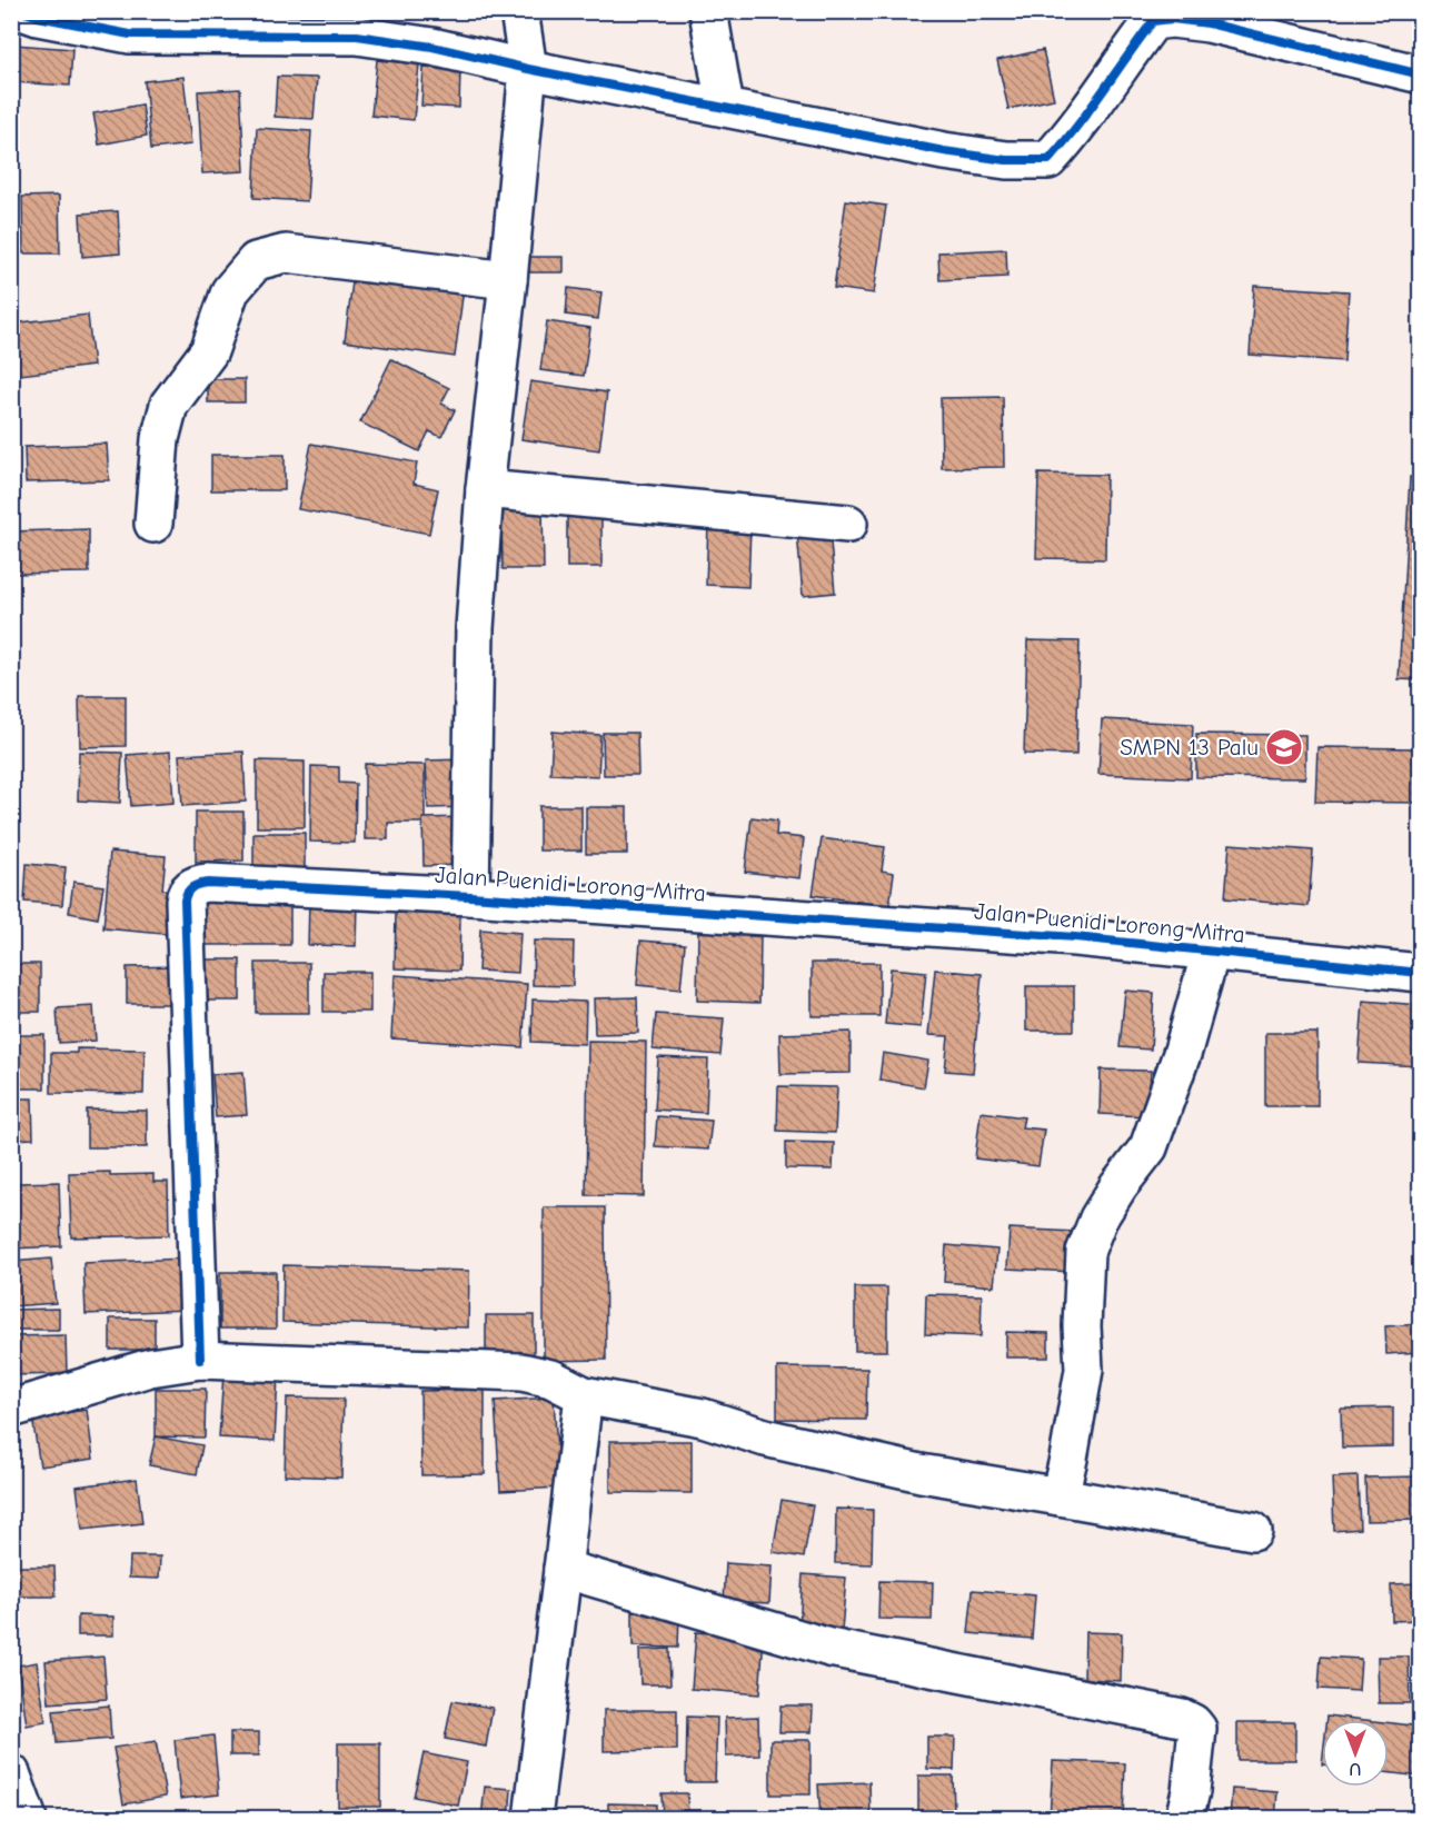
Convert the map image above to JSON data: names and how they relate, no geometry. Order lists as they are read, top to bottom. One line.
{"streets":{"street":["Jalan Puenidi Lorong Mitra"]},"places":{"school or university":["SMPN 13 Palu"]},"north":"bottom"}
